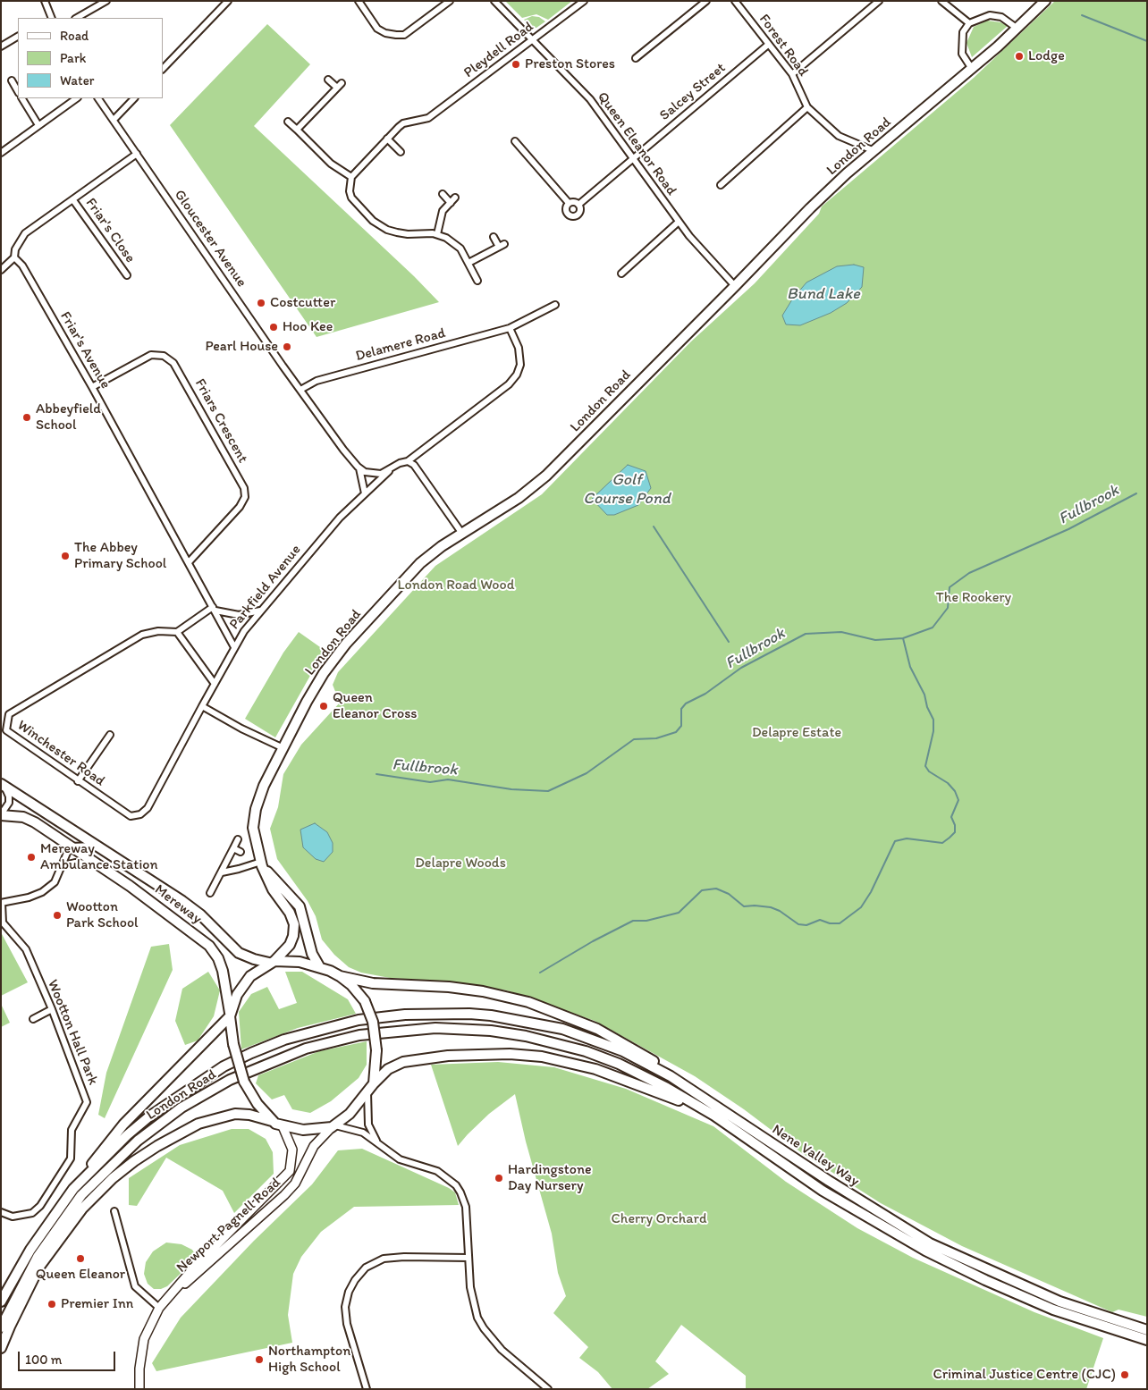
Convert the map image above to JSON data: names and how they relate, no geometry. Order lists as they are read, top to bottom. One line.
{"streets":{"highway":["London Road","Mereway","Nene Valley Way"],"main road":["Newport Pagnell Road"],"street":["Forest Road","Pleydell Road","Salcey Street","Queen Eleanor Road","Friar's Close","Gloucester Avenue","Delamere Road","Friar's Avenue","Friars Crescent","Parkfield Avenue","Winchester Road","Wootton Hall Park"]},"crossings":[["Forest Road","Salcey Street"],["Forest Road","London Road"],["Pleydell Road","Queen Eleanor Road"],["Salcey Street","Queen Eleanor Road"],["Queen Eleanor Road","London Road"],["London Road","Mereway"],["London Road","Nene Valley Way"],["London Road","Newport Pagnell Road"],["Gloucester Avenue","Delamere Road"],["Friar's Avenue","Friars Crescent"],["Friar's Avenue","Parkfield Avenue"],["Parkfield Avenue","Winchester Road"],["Mereway","Wootton Hall Park"],["Mereway","Newport Pagnell Road"]],"water":["Bund Lake","Golf Course Pond","Fullbrook"],"parks":["London Road Wood","The Rookery","Delapre Estate","Delapre Woods","Cherry Orchard"],"places":["Lodge","Preston Stores","Costcutter","Hoo Kee","Pearl House","Abbeyfield School","The Abbey Primary School","Queen Eleanor Cross","Mereway Ambulance Station","Wootton Park School","Hardingstone Day Nursery","Queen Eleanor","Premier Inn","Northampton High School","Criminal Justice Centre (CJC)"],"legend":["Road","Park","Water"],"scale_bar":"100 m"}
